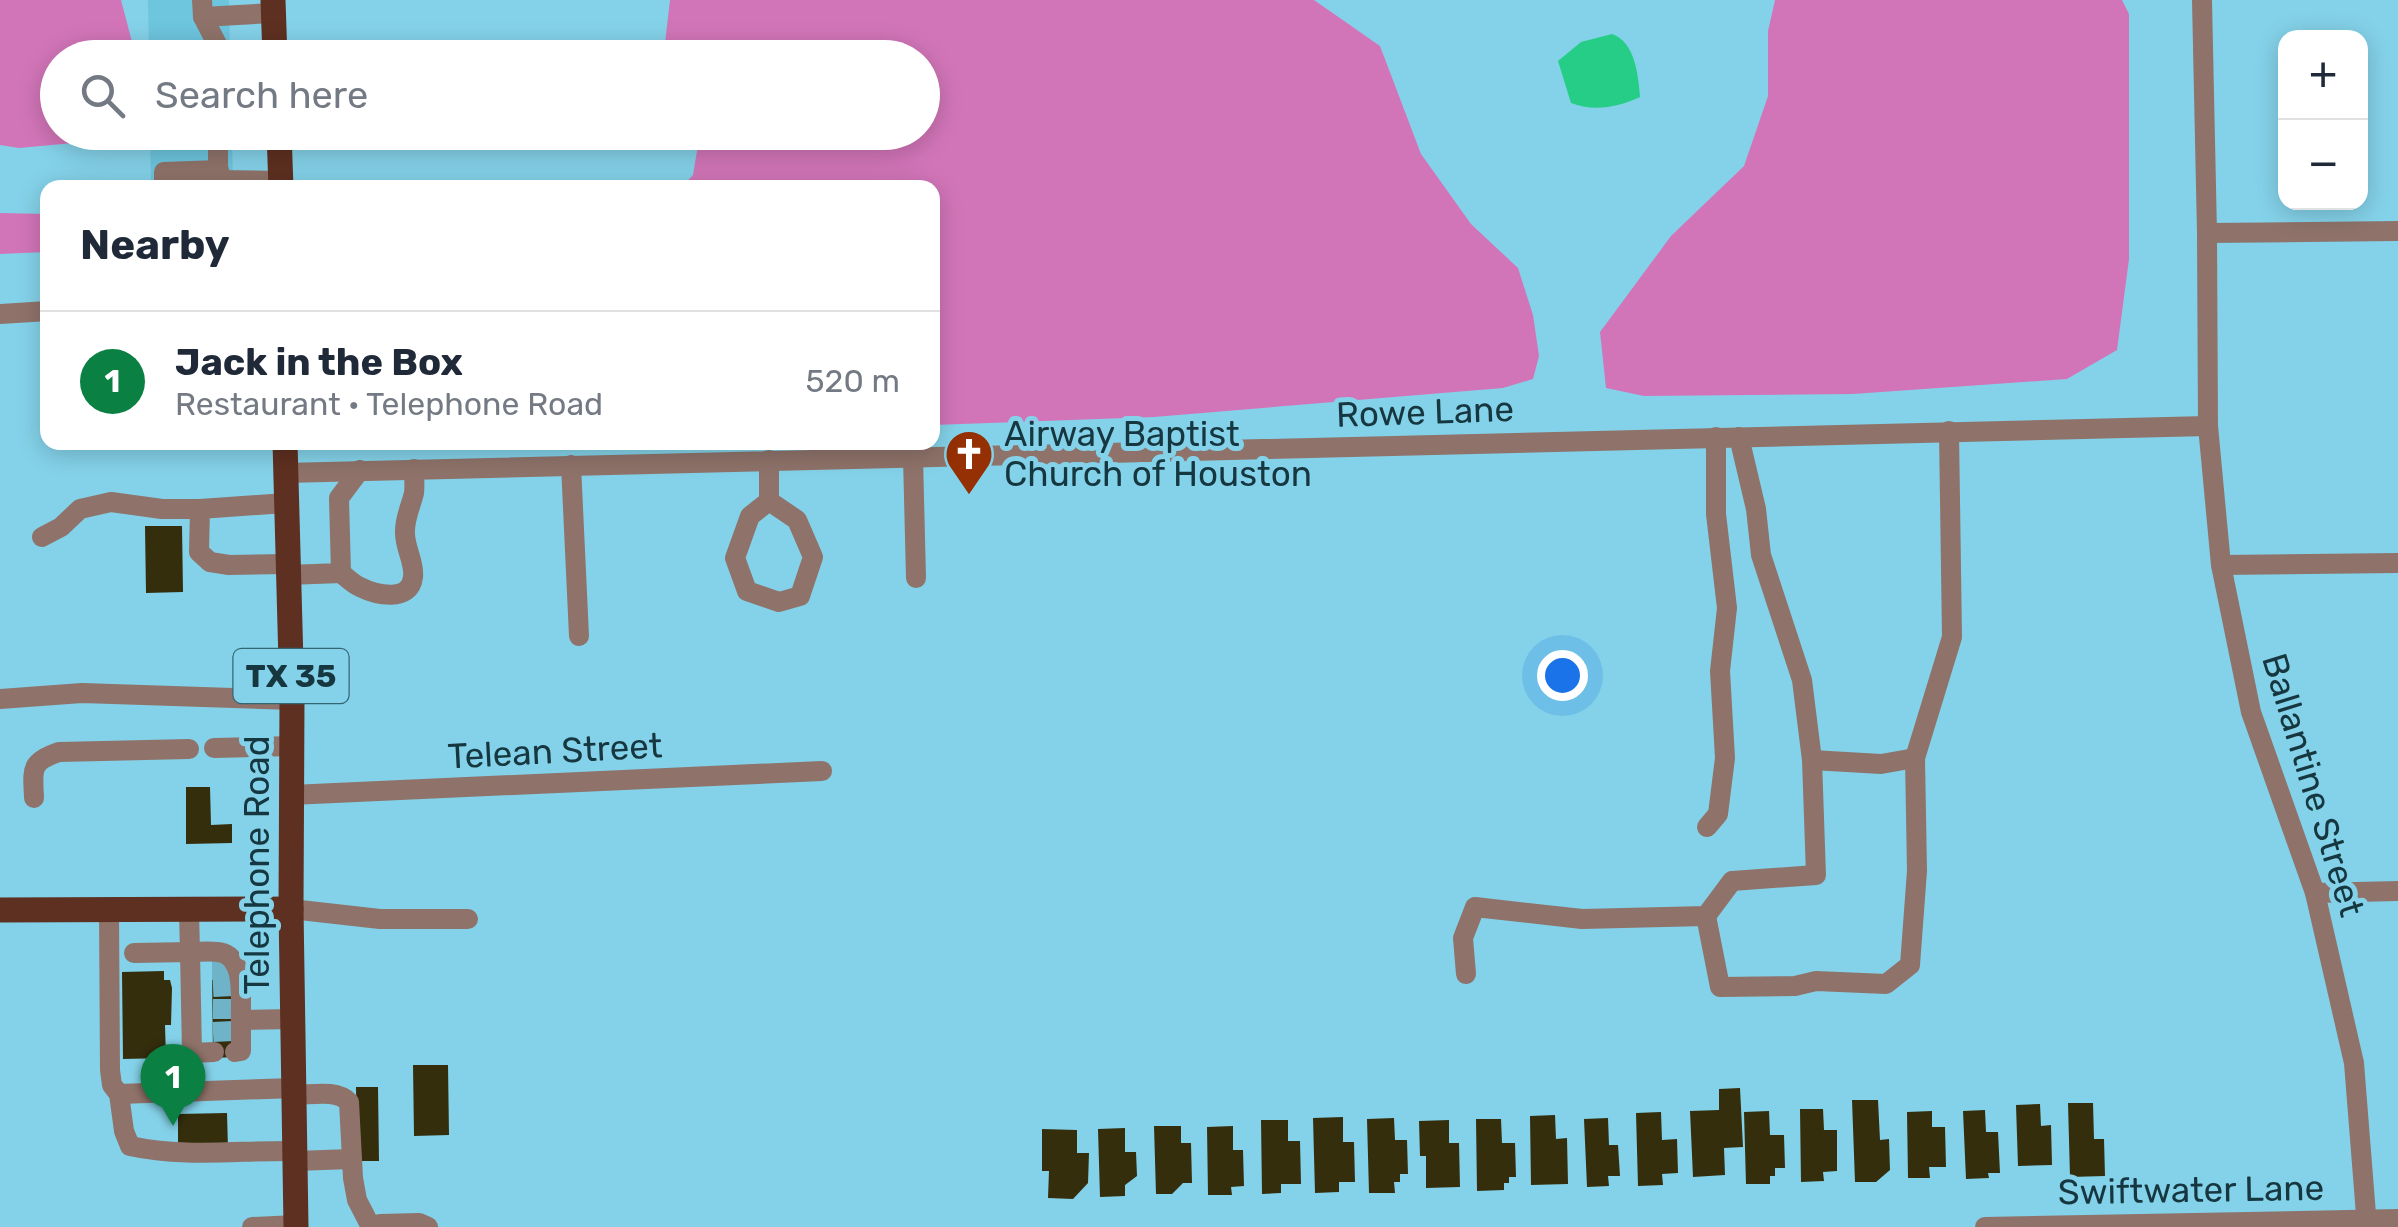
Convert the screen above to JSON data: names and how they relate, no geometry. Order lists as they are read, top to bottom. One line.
{"streets":{"main road":["TX 35","Telephone Road"],"street":["Rowe Lane","Telean Street","Ballantine Street","Swiftwater Lane"]},"crossings":[["Rowe Lane","Ballantine Street"],["Rowe Lane","Telephone Road"],["Telean Street","Telephone Road"],["Ballantine Street","Swiftwater Lane"]],"places":{"church":["Airway Baptist Church of Houston"]},"page":{"map_buttons":["+","−"],"search":"Search here","heading":"Nearby","list":[{"mark":"1","name":"Jack in the Box","note":"Restaurant · Telephone Road","value":"520 m"}],"pins":"1"}}
